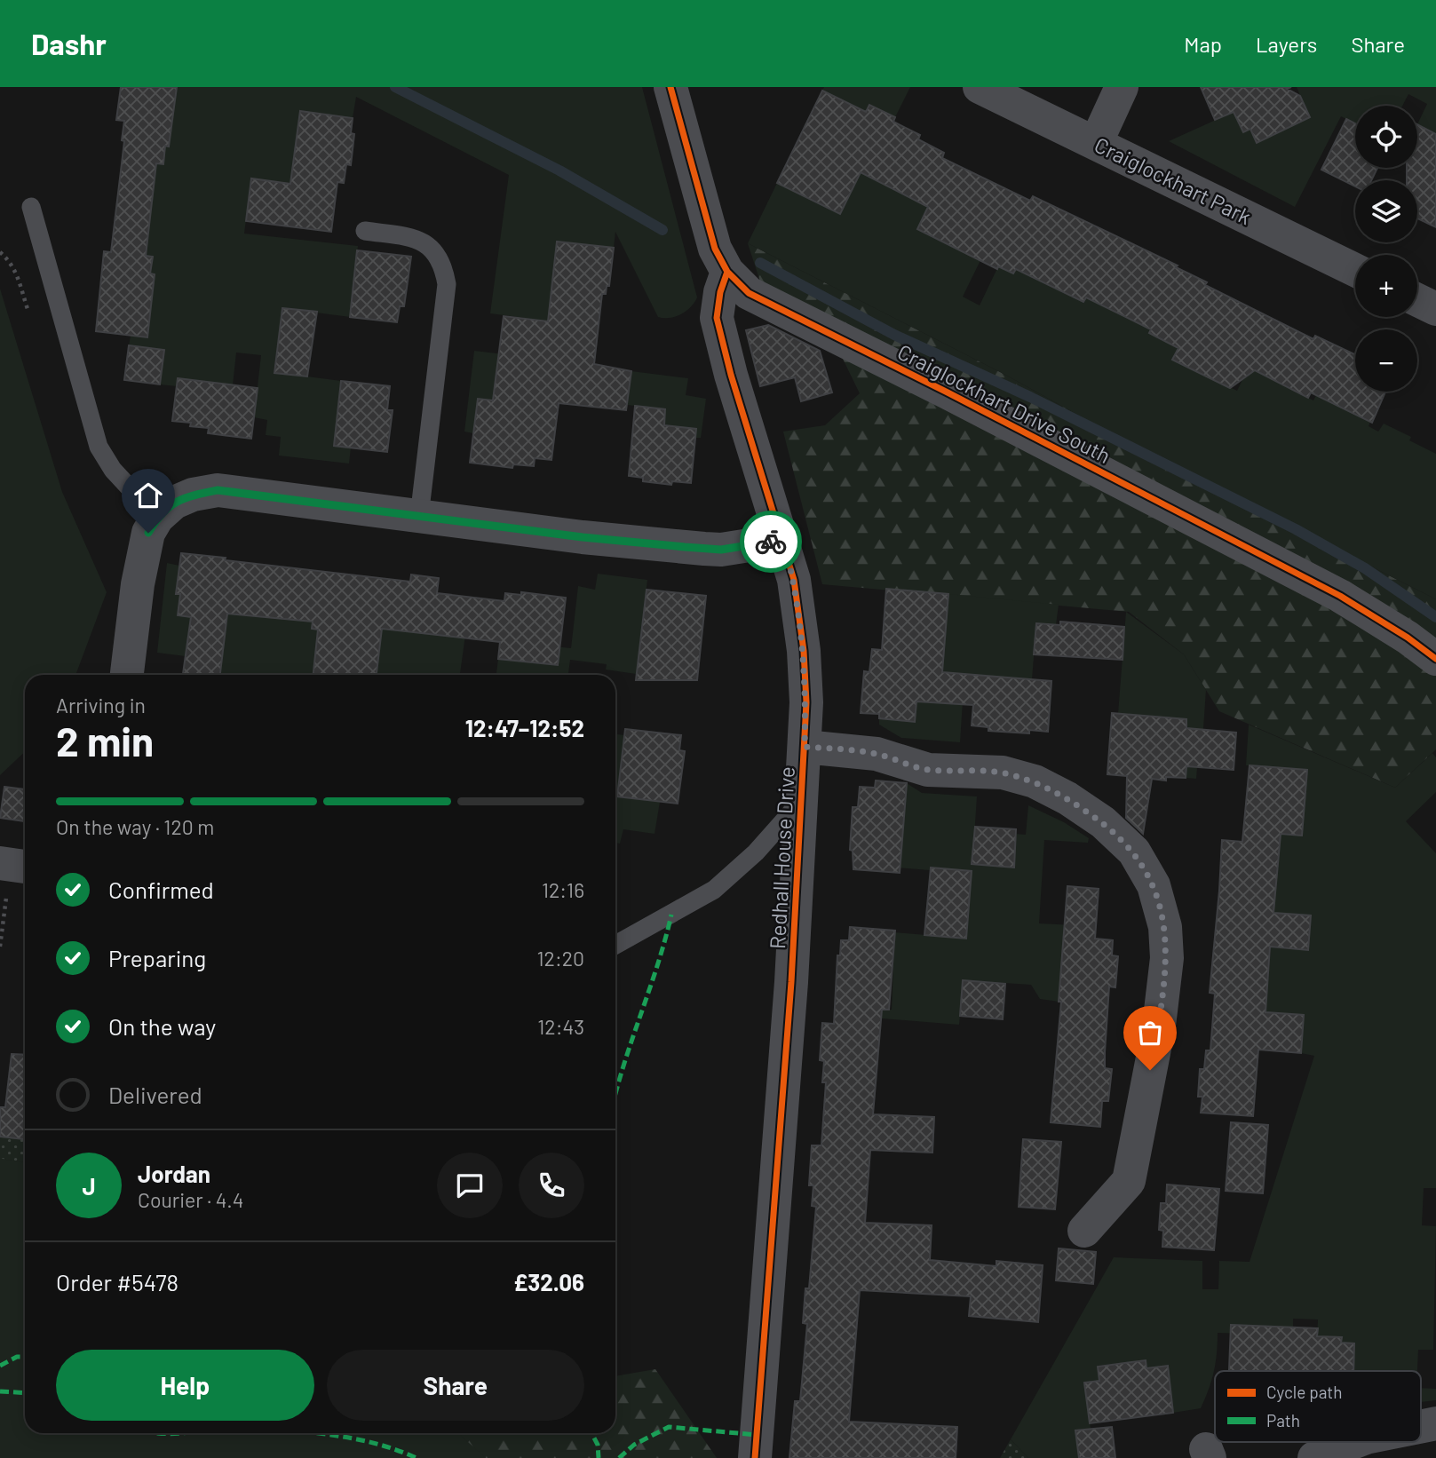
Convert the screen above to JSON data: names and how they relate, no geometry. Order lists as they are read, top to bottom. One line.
{"streets":{"street":["Craiglockhart Park","Craiglockhart Drive South","Redhall House Drive"]},"crossings":[["Craiglockhart Drive South","Redhall House Drive"]],"legend":["Cycle path","Path"],"page":{"header":"Dashr","nav":["Map","Layers","Share"],"map_buttons":["+","−"],"heading":["2 min","Arriving in","12:47–12:52"],"panel":["Jordan","Courier · 4.4","Order #5478","£32.06"],"bar":"On the way · 120 m","list":[["Confirmed","12:16"],["Preparing","12:20"],["On the way","12:43"],"Delivered"],"round":"J","buttons":["Help","Share"]}}
